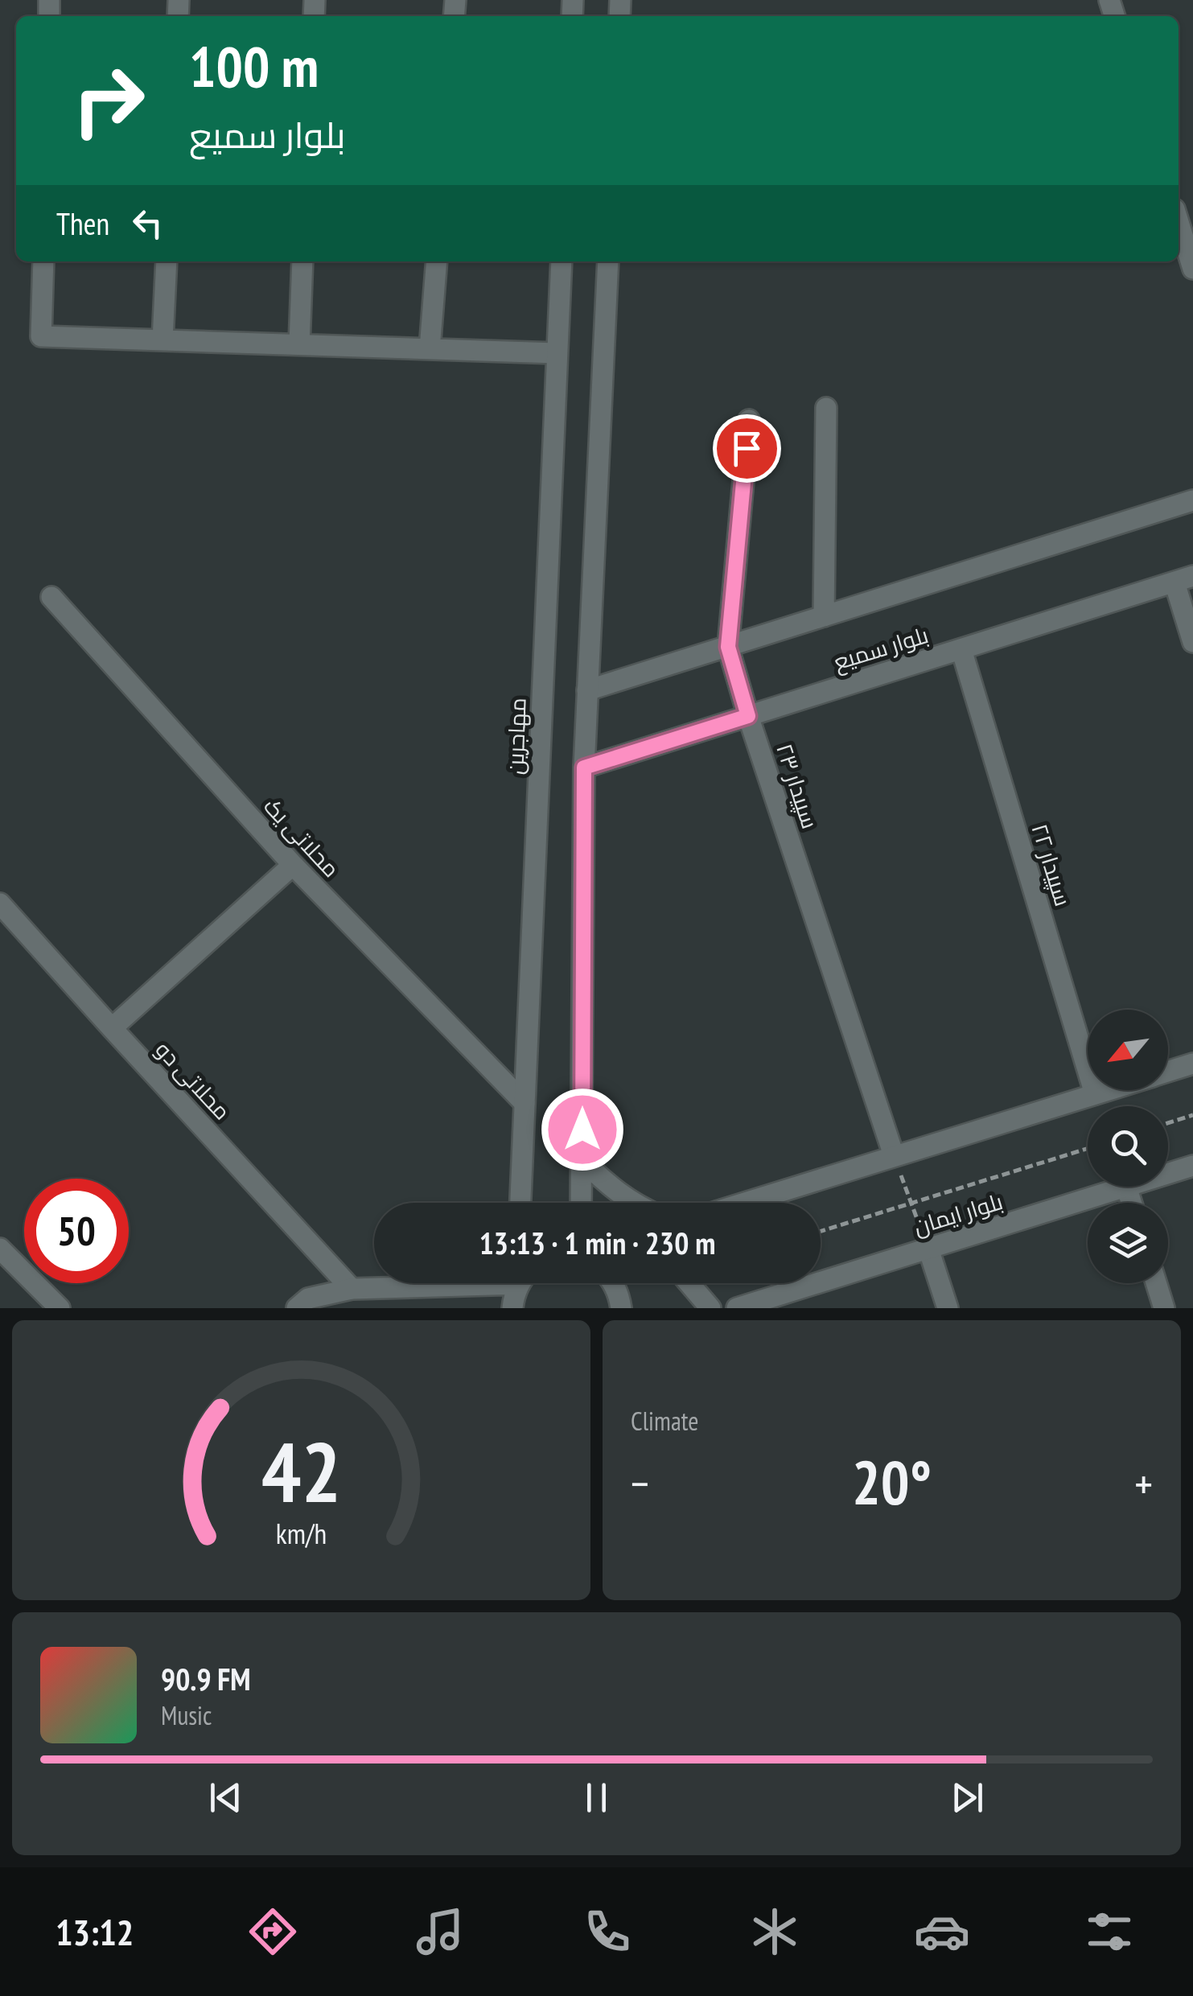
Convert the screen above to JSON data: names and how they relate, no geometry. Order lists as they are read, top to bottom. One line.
{"streets":{"street":["بلوار سمیع","مهاجرین","سپیدار ۲۳","محلاتی یک","سپیدار ۲۲","محلاتی دو","بلوار ایمان"]},"crossings":[["بلوار سمیع","سپیدار ۲۳"],["بلوار سمیع","سپیدار ۲۲"],["مهاجرین","محلاتی یک"]],"north":"bottom left","page":{"turn":["100 m","بلوار سمیع"],"then":"Then","limit":"50","trip":"13:13 · 1 min · 230 m","tile":"Climate","heat":["−","20°","+"],"song":["90.9 FM","Music"],"tabs":"13:12","gauge":["42","km/h"]}}
